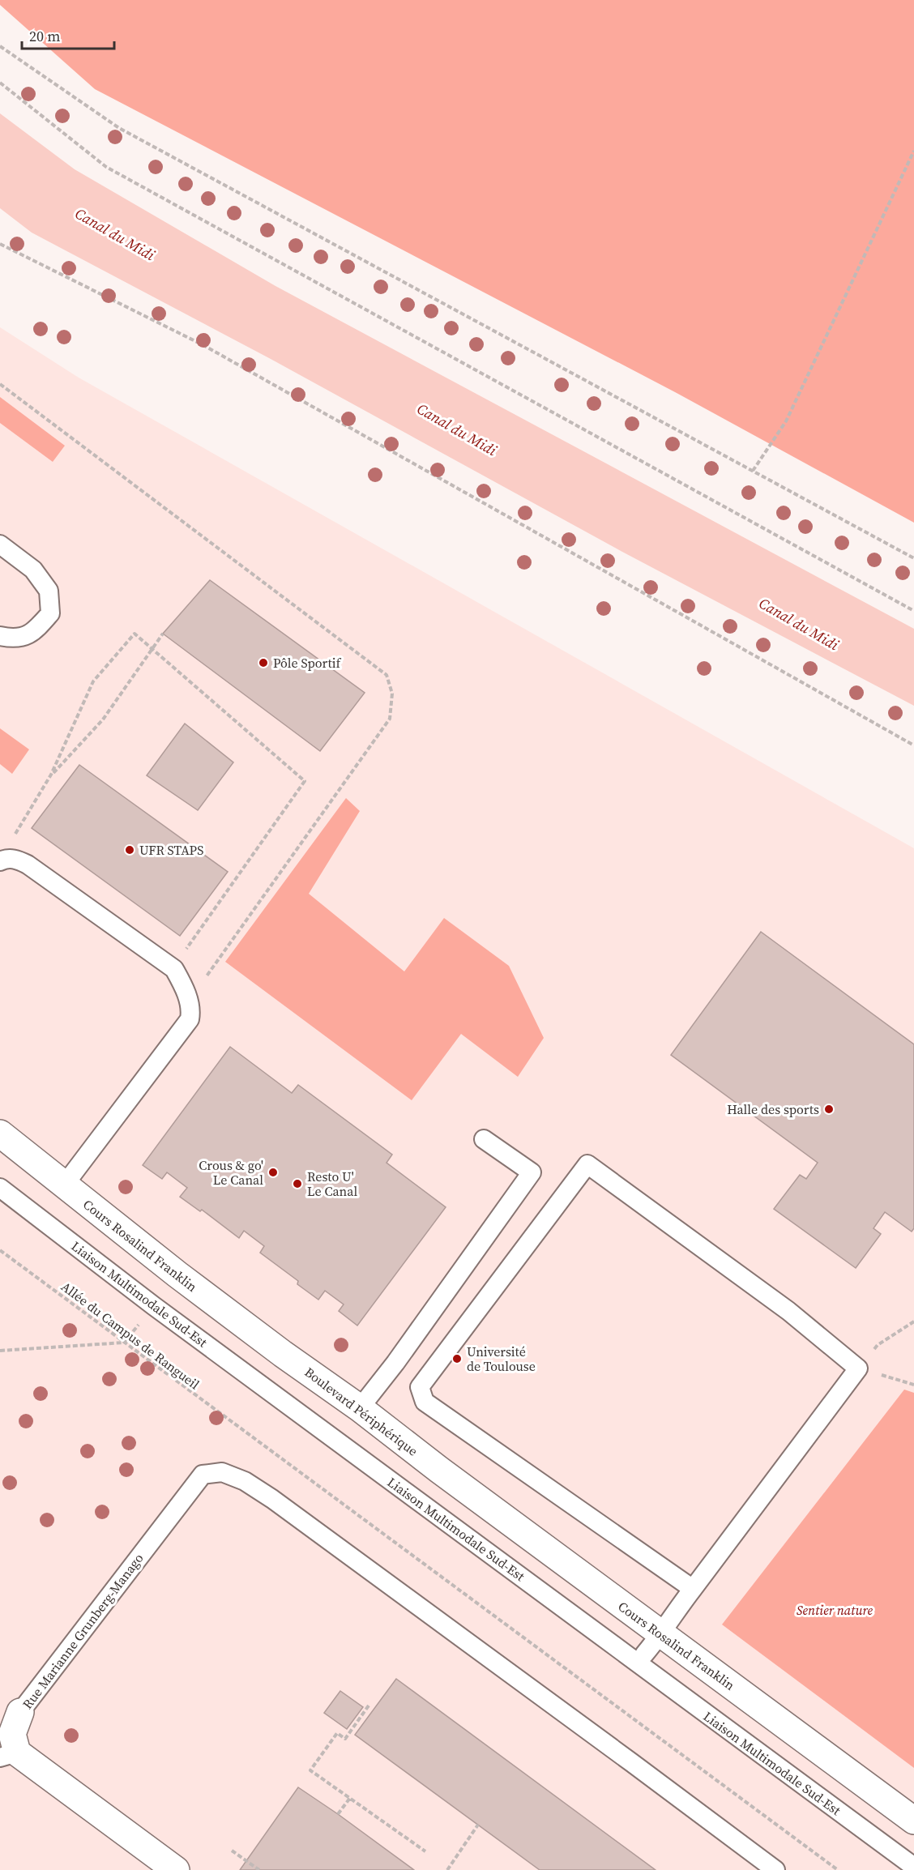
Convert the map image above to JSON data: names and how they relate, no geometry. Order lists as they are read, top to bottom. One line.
{"streets":{"street":["Cours Rosalind Franklin","Boulevard Périphérique","Rue Marianne Grunberg-Manago"],"lane":["Liaison Multimodale Sud-Est"],"path":["Allée du Campus de Rangueil"]},"crossings":[["Cours Rosalind Franklin","Boulevard Périphérique"]],"water":["Canal du Midi"],"parks":["Sentier nature"],"places":["Pôle Sportif","UFR STAPS","Halle des sports","Crous & go' Le Canal","Resto U' Le Canal","Université de Toulouse"],"scale_bar":"20 m"}
